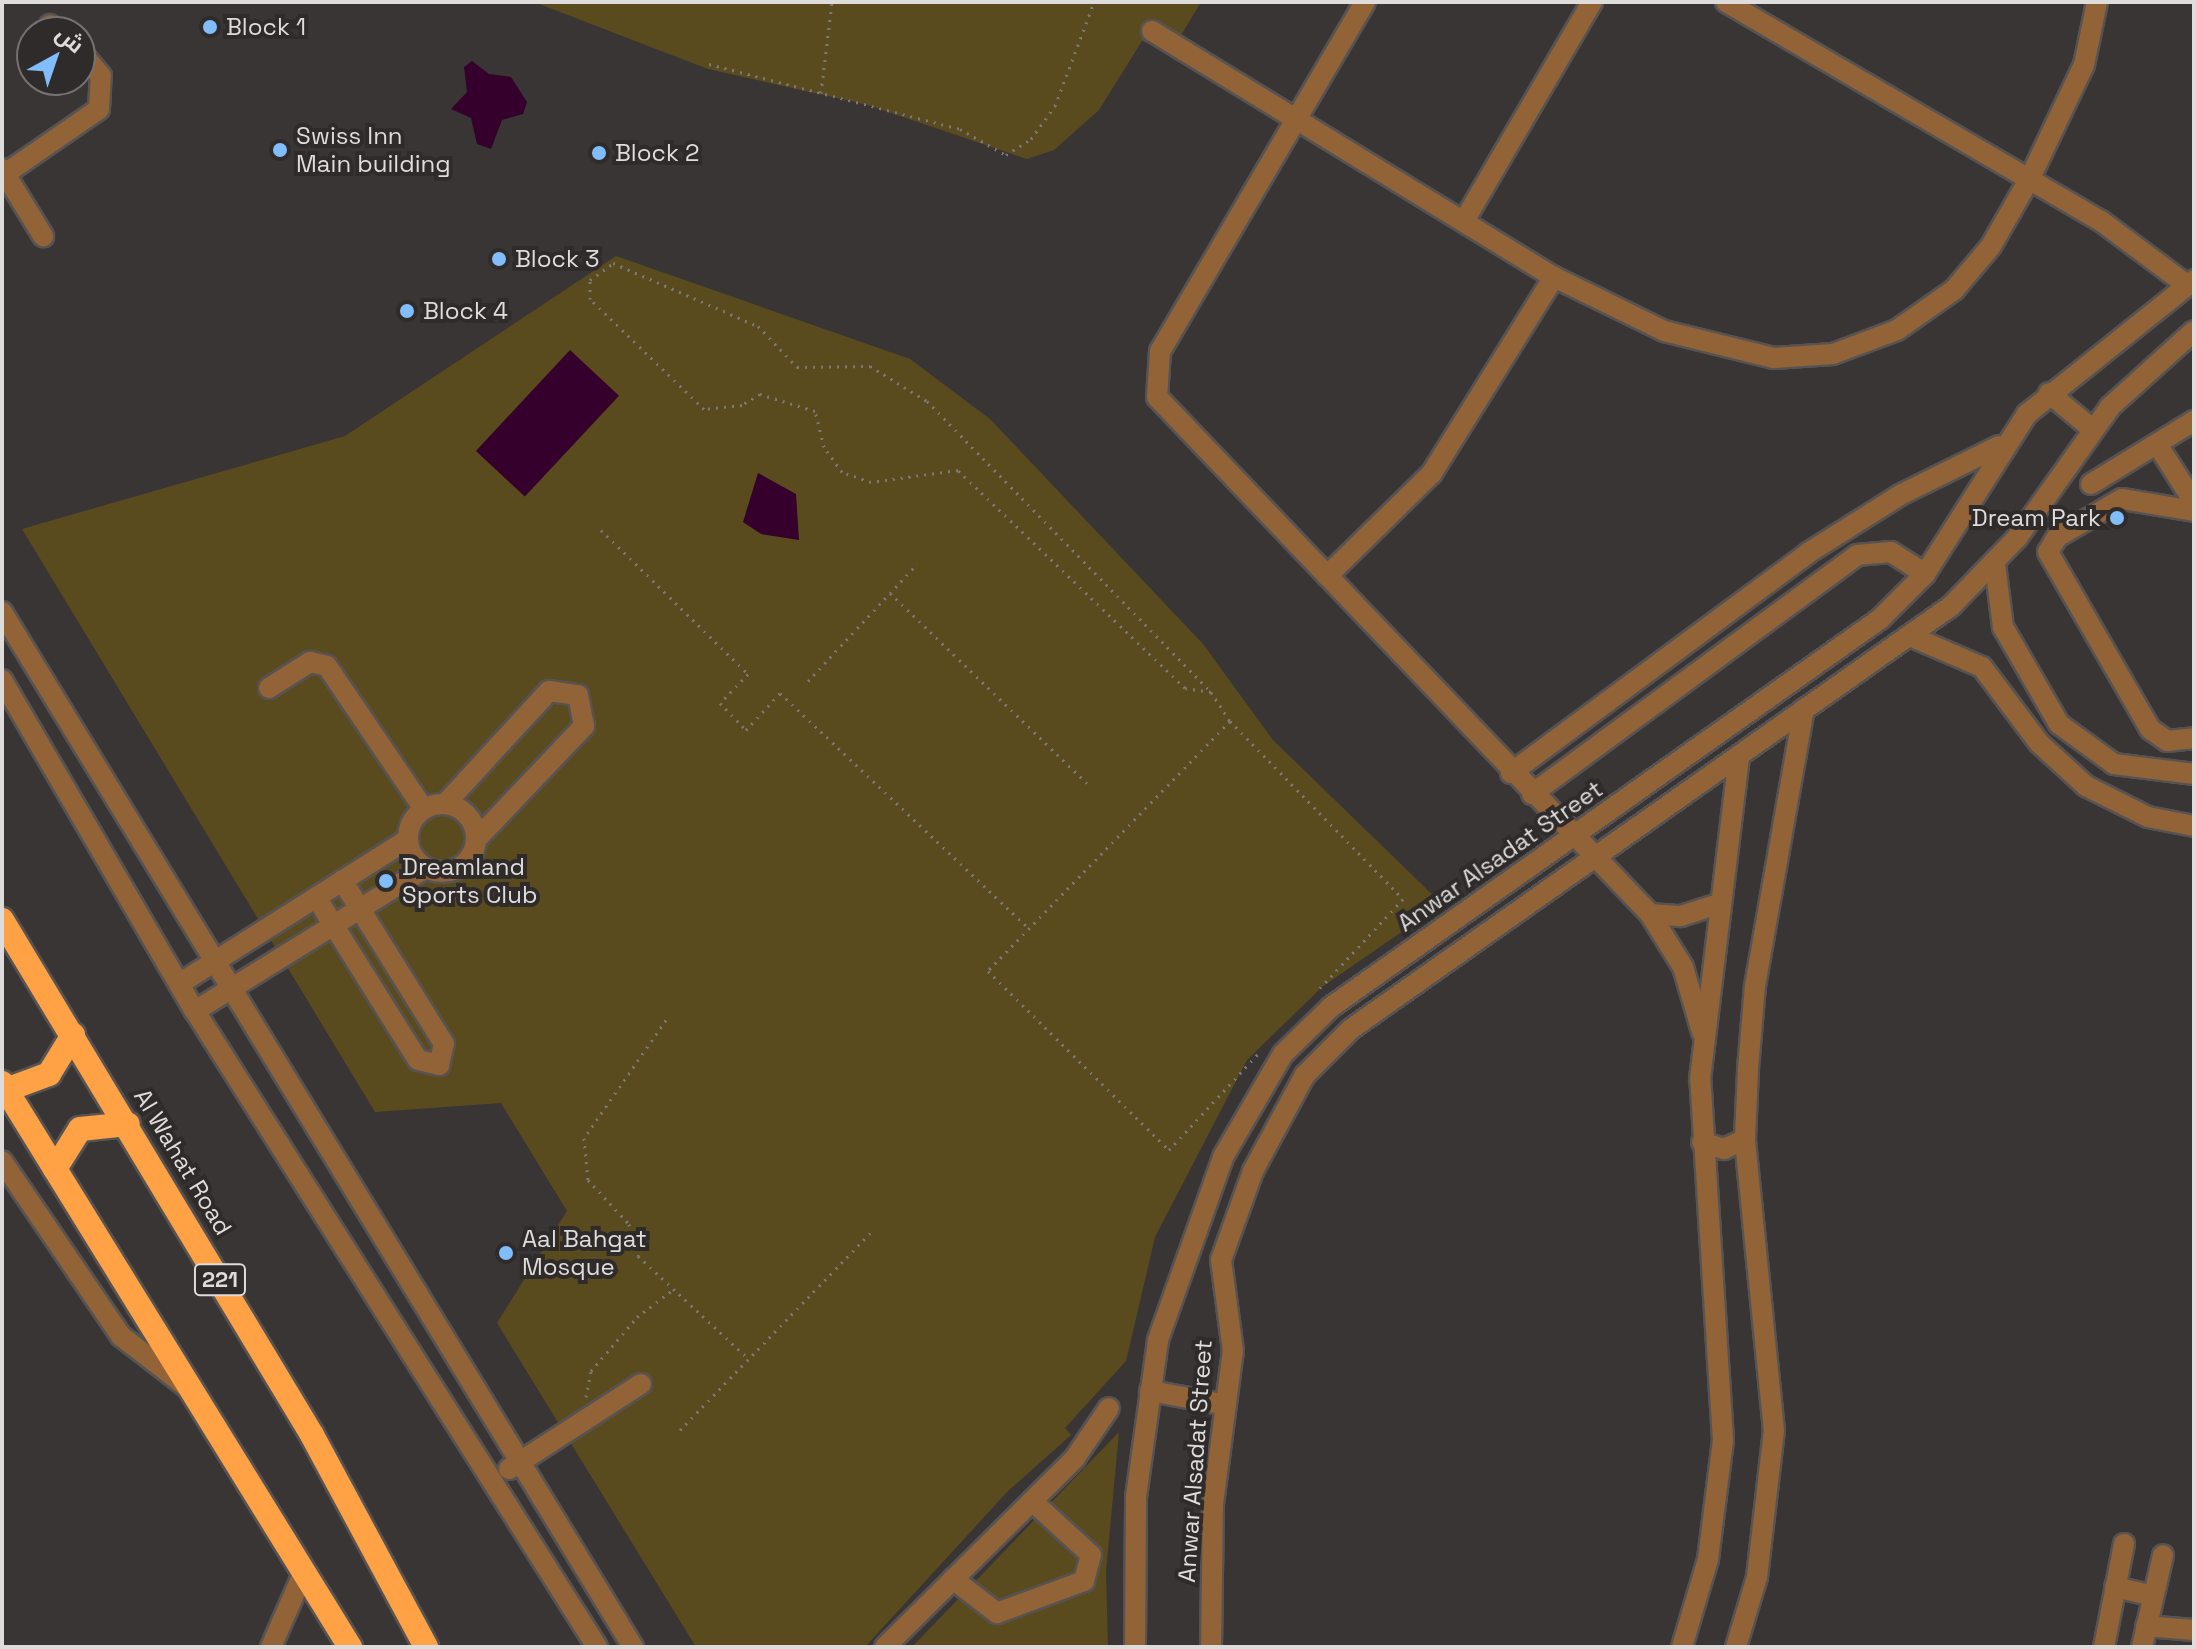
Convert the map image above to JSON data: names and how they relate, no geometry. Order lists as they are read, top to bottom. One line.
{"streets":{"highway":["Al Wahat Road","221"],"street":["Anwar Alsadat Street"]},"places":["Block 1","Swiss Inn Main building","Block 2","Block 3","Block 4","Dream Park","Dreamland Sports Club","Aal Bahgat Mosque"],"north":"top right"}
